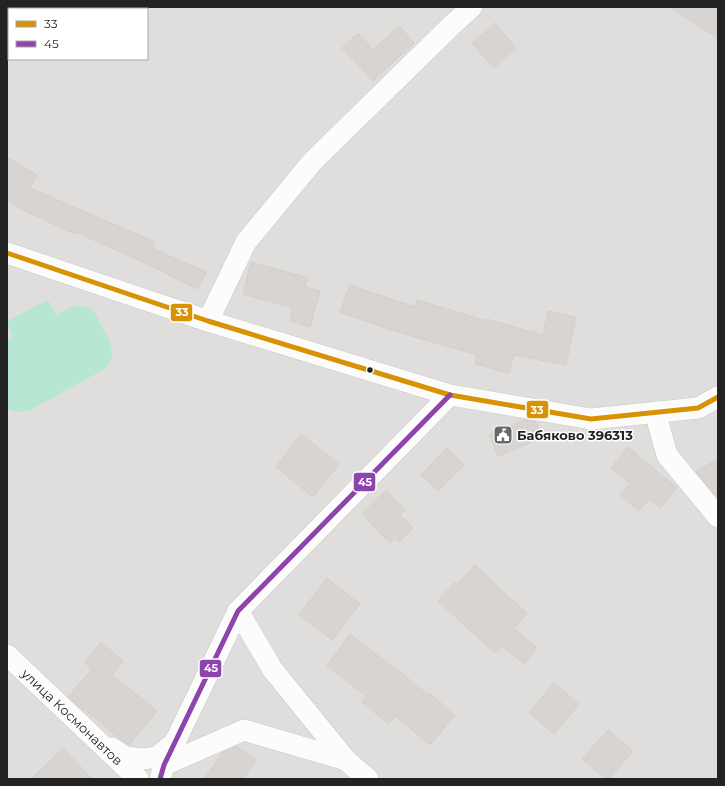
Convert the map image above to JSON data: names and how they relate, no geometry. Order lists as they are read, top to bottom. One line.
{"streets":{"street":["улица Космонавтов"]},"places":{"public building":["Бабяково 396313"]},"lines":["transit line 33","transit line 45"],"legend":["33","45"]}
